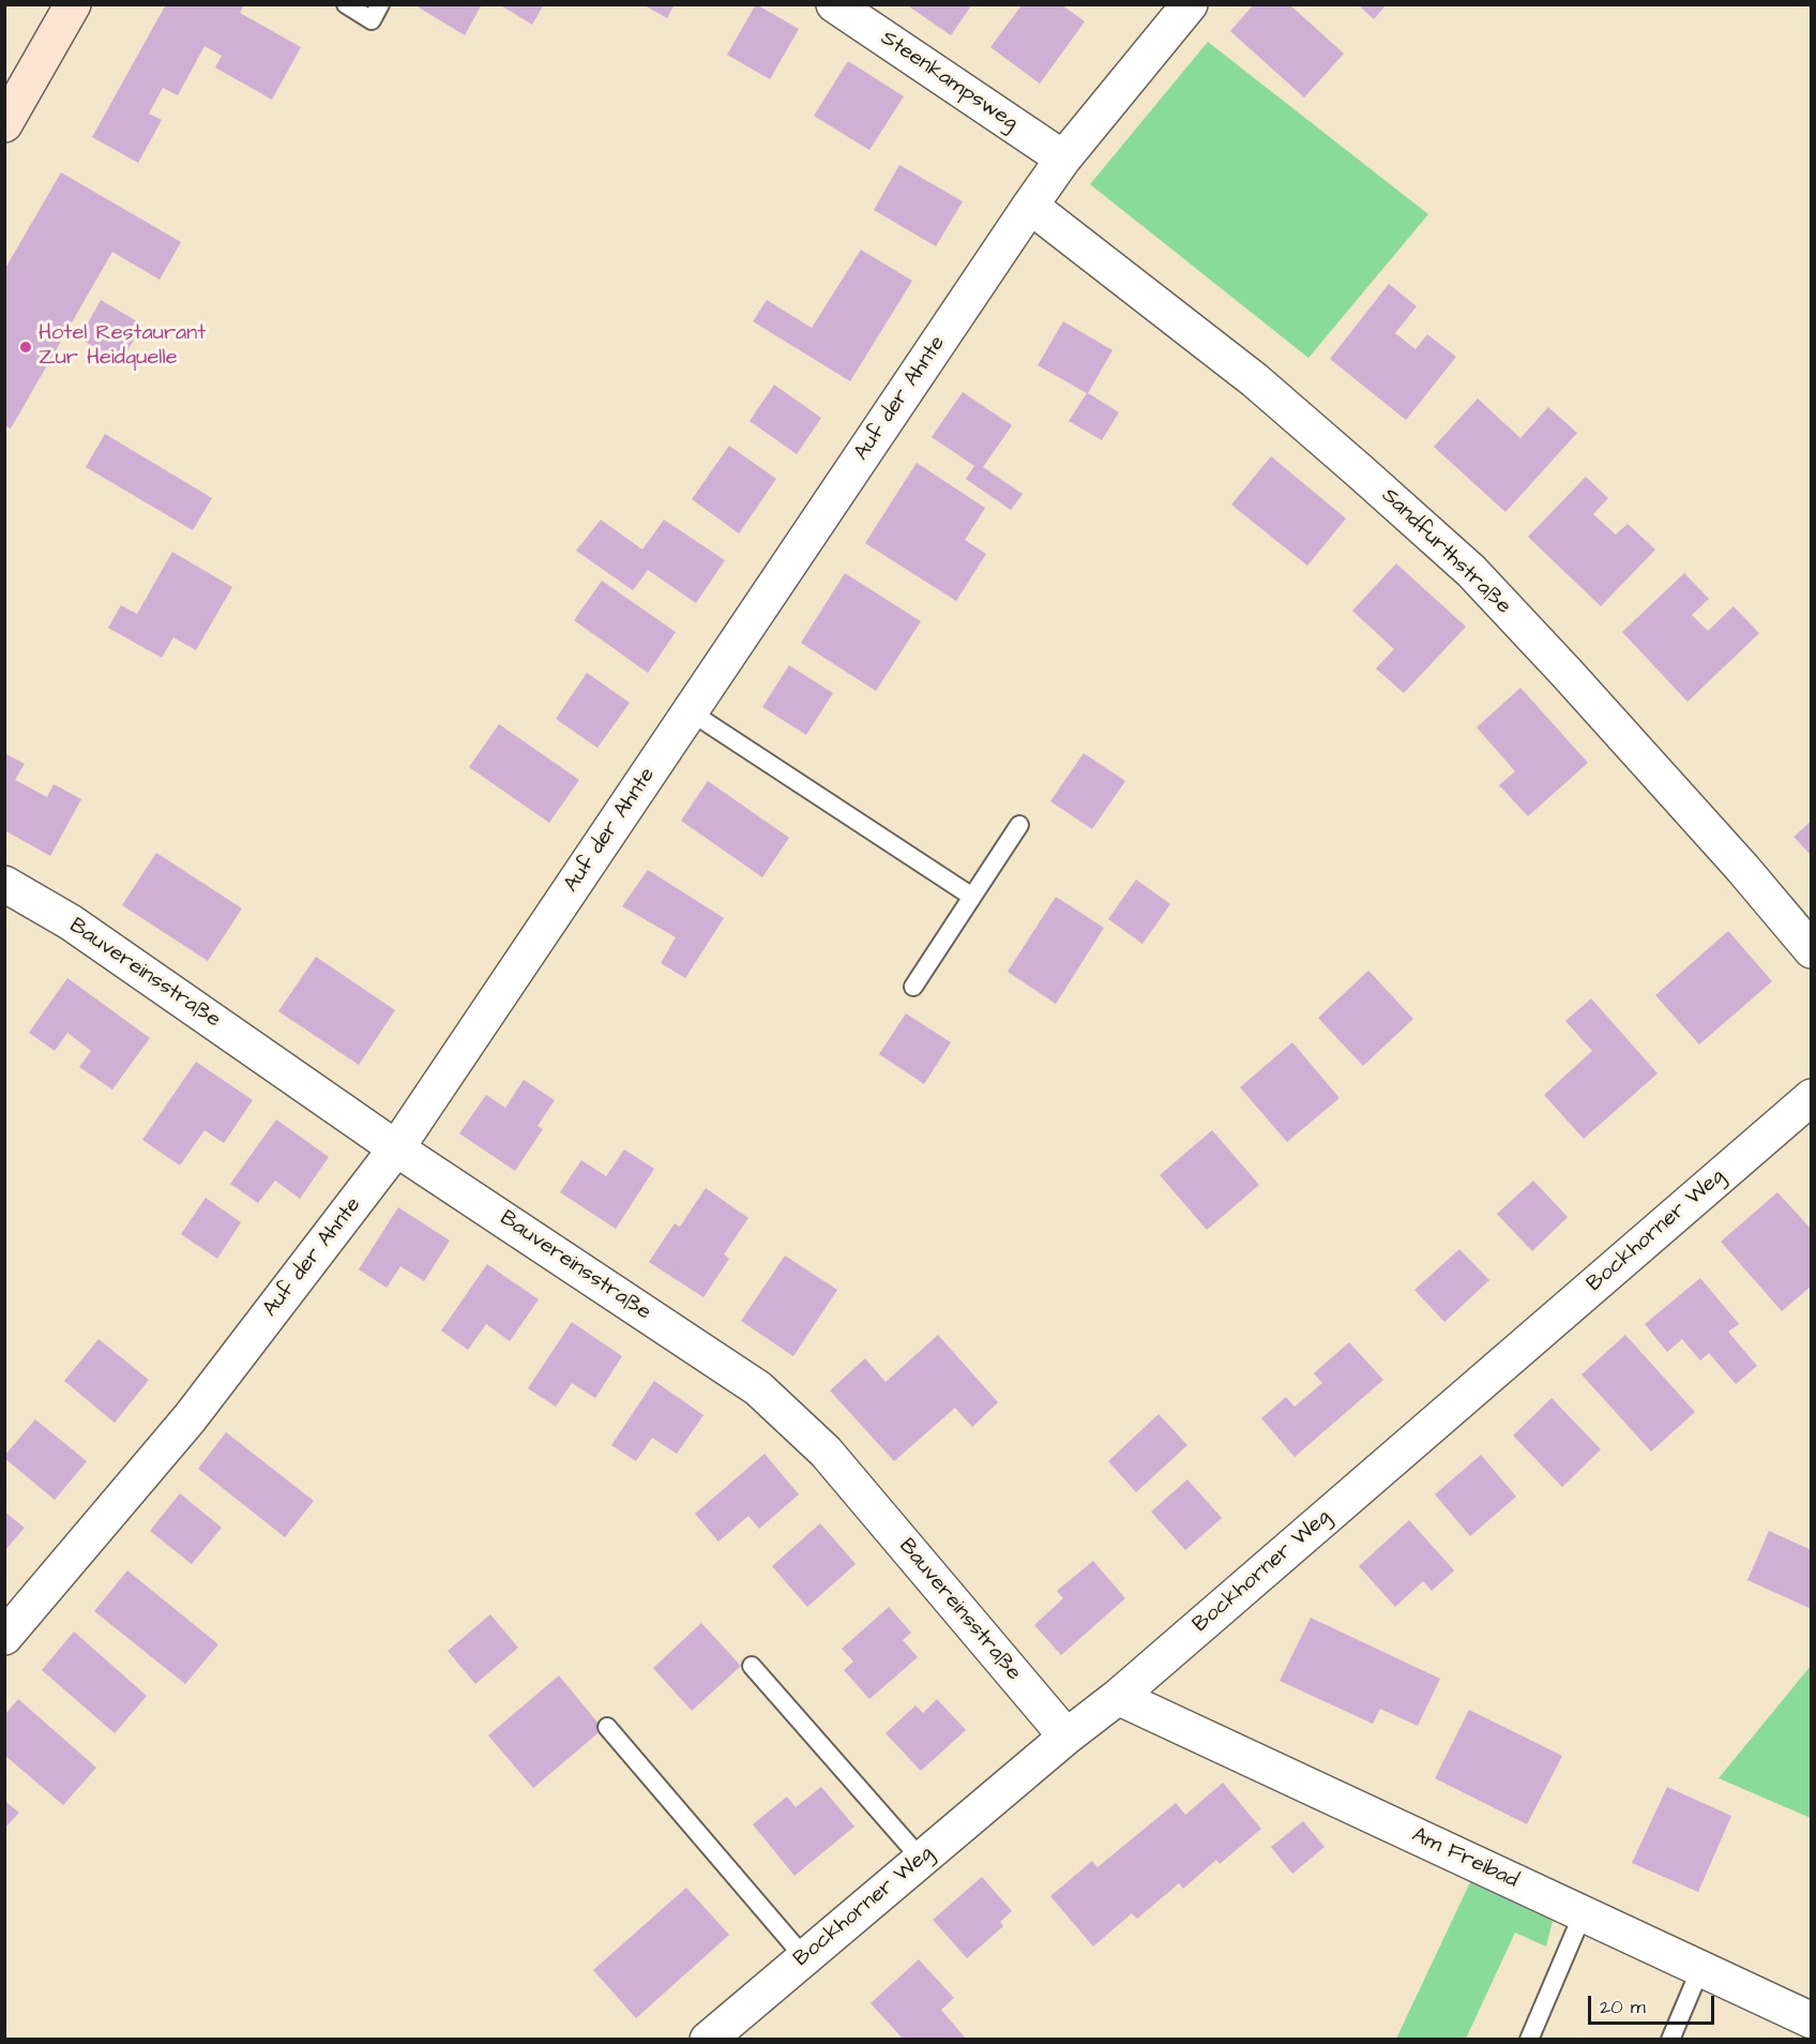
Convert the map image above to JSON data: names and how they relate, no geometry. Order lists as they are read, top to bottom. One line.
{"streets":{"street":["Steenkampsweg","Auf der Ahnte","Sandfurthstraße","Bauvereinsstraße","Bockhorner Weg","Am Freibad"]},"crossings":[["Steenkampsweg","Auf der Ahnte"],["Auf der Ahnte","Sandfurthstraße"],["Auf der Ahnte","Bauvereinsstraße"],["Bauvereinsstraße","Bockhorner Weg"],["Bockhorner Weg","Am Freibad"]],"places":["Hotel Restaurant Zur Heidquelle"],"scale_bar":"20 m"}
